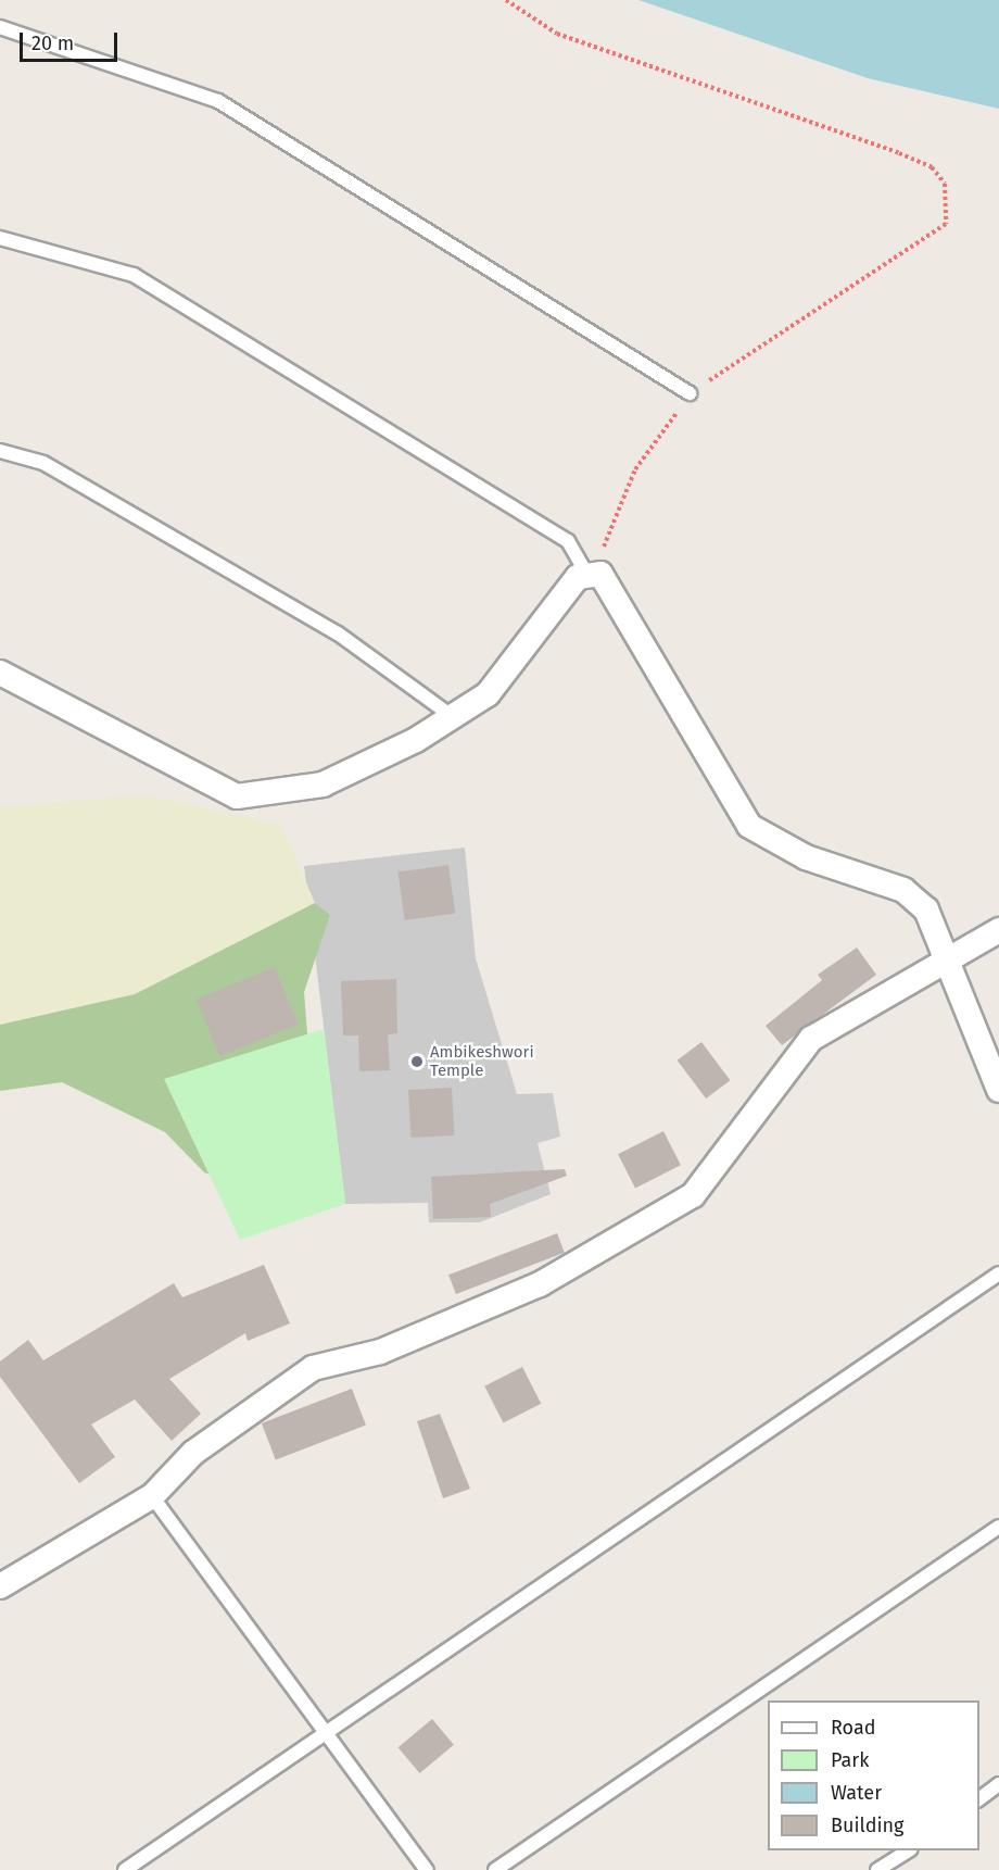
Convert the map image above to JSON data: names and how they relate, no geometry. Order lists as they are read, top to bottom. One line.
{"places":["Ambikeshwori Temple"],"legend":["Road","Park","Water","Building"],"scale_bar":"20 m"}
